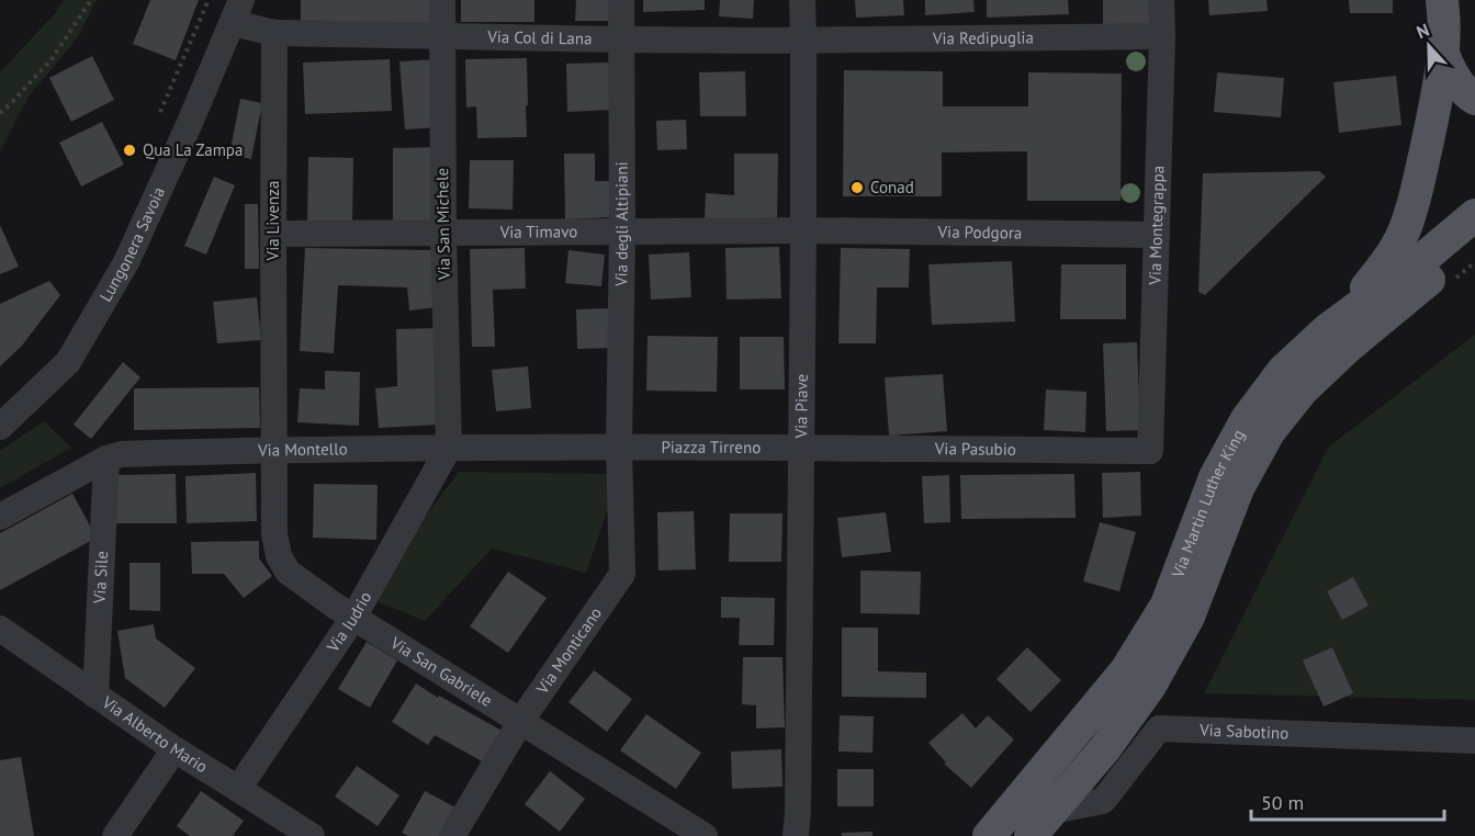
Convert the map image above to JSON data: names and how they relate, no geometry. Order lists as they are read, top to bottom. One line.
{"streets":{"main road":["Via Martin Luther King"],"street":["Via Col di Lana","Via Redipuglia","Via Livenza","Via San Michele","Via degli Altipiani","Via Montegrappa","Via Timavo","Via Podgora","Lungonera Savoia","Via Piave","Piazza Tirreno","Via Pasubio","Via Montello","Via Sile","Via Iudrio","Via Monticano","Via San Gabriele","Via Sabotino","Via Alberto Mario"]},"crossings":[["Via Col di Lana","Via Redipuglia"],["Via Col di Lana","Via Livenza"],["Via Col di Lana","Via San Michele"],["Via Col di Lana","Via degli Altipiani"],["Via Col di Lana","Via Piave"],["Via Redipuglia","Via Montegrappa"],["Via Redipuglia","Via Piave"],["Via Livenza","Via Timavo"],["Via Livenza","Via Montello"],["Via Livenza","Via San Gabriele"],["Via San Michele","Via Timavo"],["Via San Michele","Via Montello"],["Via San Michele","Via Iudrio"],["Via degli Altipiani","Via Timavo"],["Via degli Altipiani","Piazza Tirreno"],["Via degli Altipiani","Via Montello"],["Via degli Altipiani","Via Monticano"],["Via Montegrappa","Via Podgora"],["Via Montegrappa","Via Pasubio"],["Via Timavo","Via Podgora"],["Via Timavo","Via Piave"],["Via Podgora","Via Piave"],["Via Piave","Piazza Tirreno"],["Via Piave","Via Pasubio"],["Piazza Tirreno","Via Pasubio"],["Piazza Tirreno","Via Montello"],["Piazza Tirreno","Via Monticano"],["Via Montello","Via Sile"],["Via Montello","Via Iudrio"],["Via Montello","Via Monticano"],["Via Montello","Via San Gabriele"],["Via Martin Luther King","Via Sabotino"],["Via Sile","Via Alberto Mario"],["Via Iudrio","Via San Gabriele"],["Via Iudrio","Via Alberto Mario"],["Via Monticano","Via San Gabriele"]],"places":["Qua La Zampa","Conad"],"scale_bar":"50 m","north":"top"}
